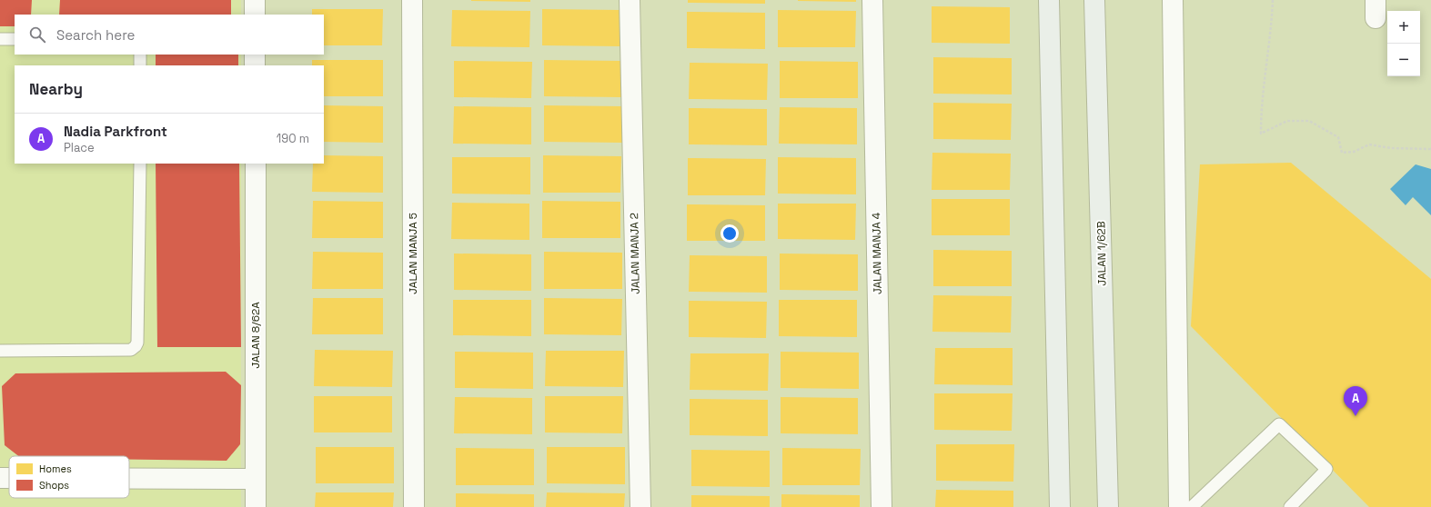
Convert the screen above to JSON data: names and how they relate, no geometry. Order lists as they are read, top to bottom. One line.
{"streets":{"main road":["JALAN 1/62B"],"street":["JALAN MANJA 5","JALAN MANJA 2","JALAN MANJA 4","JALAN 8/62A"]},"legend":["Homes","Shops"],"page":{"map_buttons":["+","−"],"search":"Search here","heading":"Nearby","list":[{"mark":"A","name":"Nadia Parkfront","note":"Place","value":"190 m"}],"pins":"A"}}
